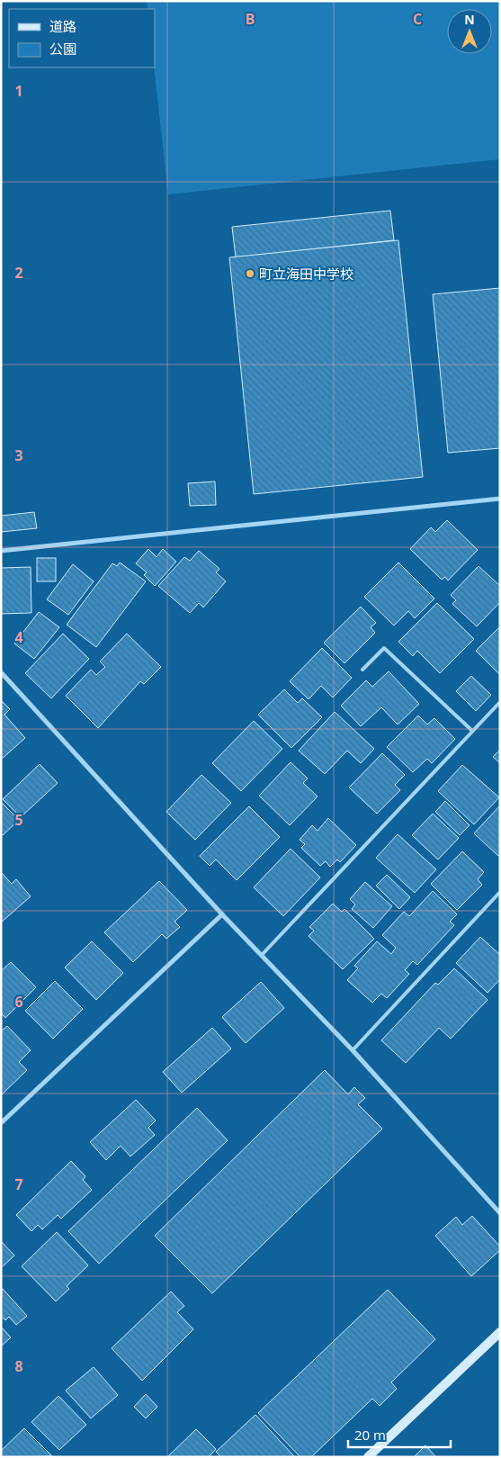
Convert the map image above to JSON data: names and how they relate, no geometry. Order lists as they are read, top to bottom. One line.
{"places":["町立海田中学校"],"legend":["道路","公園"],"scale_bar":"20 m","north":"top","grid":{"columns":["B","C"],"rows":["1","2","3","4","5","6","7","8"]}}
